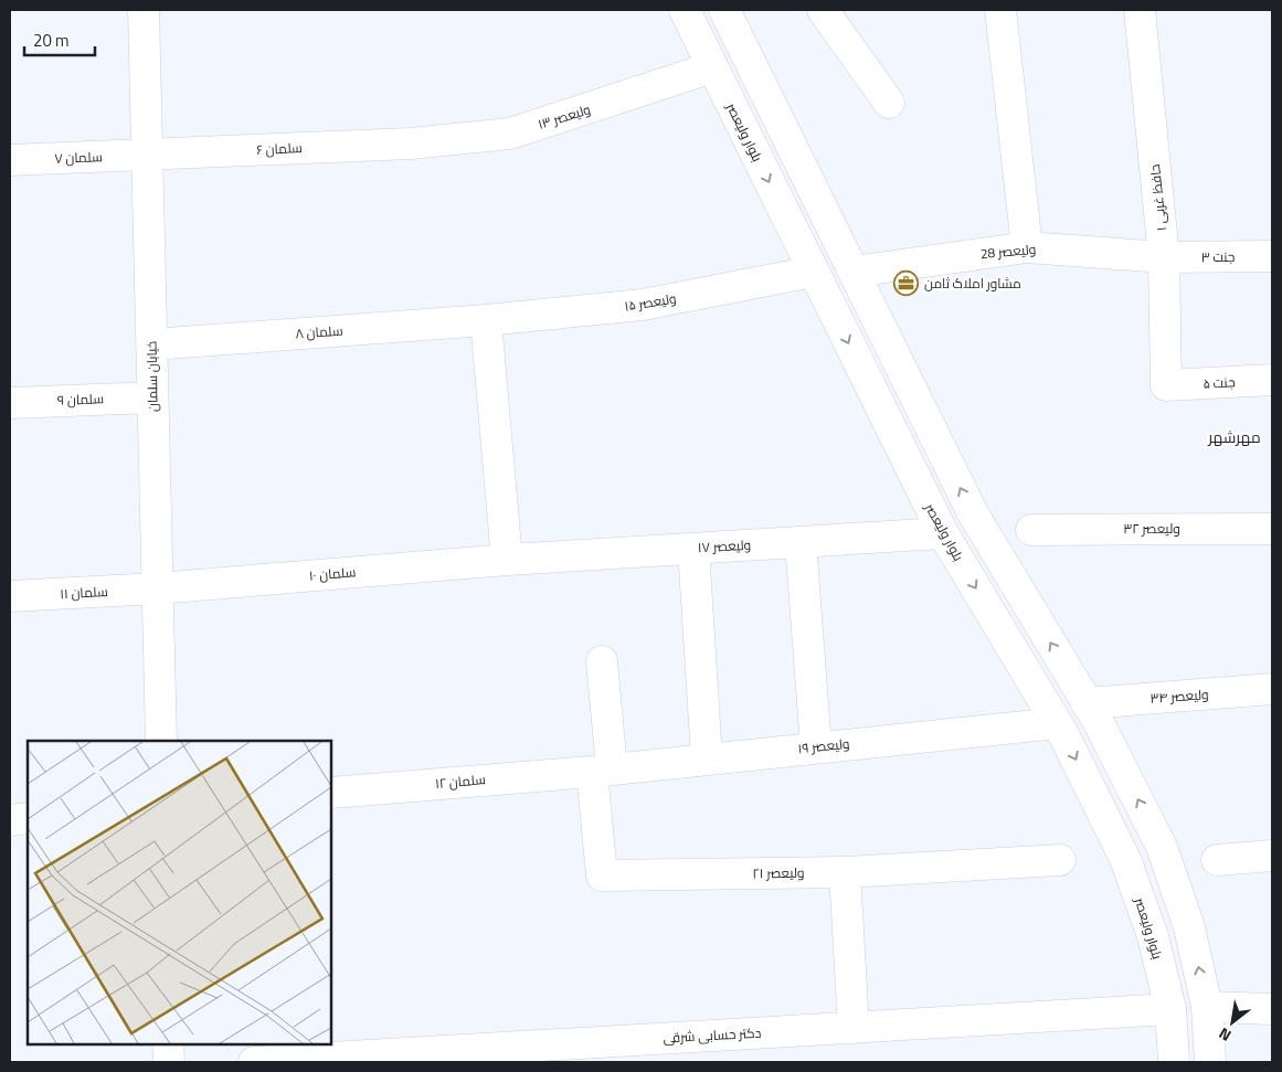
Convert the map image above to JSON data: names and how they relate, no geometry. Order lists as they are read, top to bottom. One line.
{"streets":{"street":["ولیعصر ۱۳","بلوار ولیعصر","سلمان ۶","سلمان ۷","حافظ غربی ۱","ولیعصر 28","جنت ۳","ولیعصر ۱۵","سلمان ۸","خیابان سلمان","جنت ۵","سلمان ۹","ولیعصر ۳۲","ولیعصر ۱۷","سلمان ۱۰","سلمان ۱۱","ولیعصر ۳۴","ولیعصر ۱۹","سلمان ۱۲","ولیعصر ۲۱","دکتر حسابی شرقی"]},"crossings":[["ولیعصر ۱۳","بلوار ولیعصر"],["ولیعصر ۱۳","سلمان ۶"],["بلوار ولیعصر","ولیعصر ۱۵"],["بلوار ولیعصر","ولیعصر ۱۷"],["بلوار ولیعصر","ولیعصر ۱۹"],["بلوار ولیعصر","دکتر حسابی شرقی"],["سلمان ۶","سلمان ۷"],["سلمان ۶","خیابان سلمان"],["سلمان ۷","خیابان سلمان"],["حافظ غربی ۱","ولیعصر 28"],["حافظ غربی ۱","جنت ۳"],["حافظ غربی ۱","جنت ۵"],["ولیعصر 28","جنت ۳"],["ولیعصر ۱۵","سلمان ۸"],["سلمان ۸","خیابان سلمان"],["خیابان سلمان","سلمان ۹"],["خیابان سلمان","سلمان ۱۰"],["خیابان سلمان","سلمان ۱۱"],["ولیعصر ۱۷","سلمان ۱۰"],["سلمان ۱۰","سلمان ۱۱"],["ولیعصر ۱۹","سلمان ۱۲"],["ولیعصر ۱۹","ولیعصر ۲۱"],["سلمان ۱۲","ولیعصر ۲۱"]],"districts":["مهرشهر"],"places":{"office":["مشاور املاک ثامن"]},"scale_bar":"20 m","north":"bottom left"}
